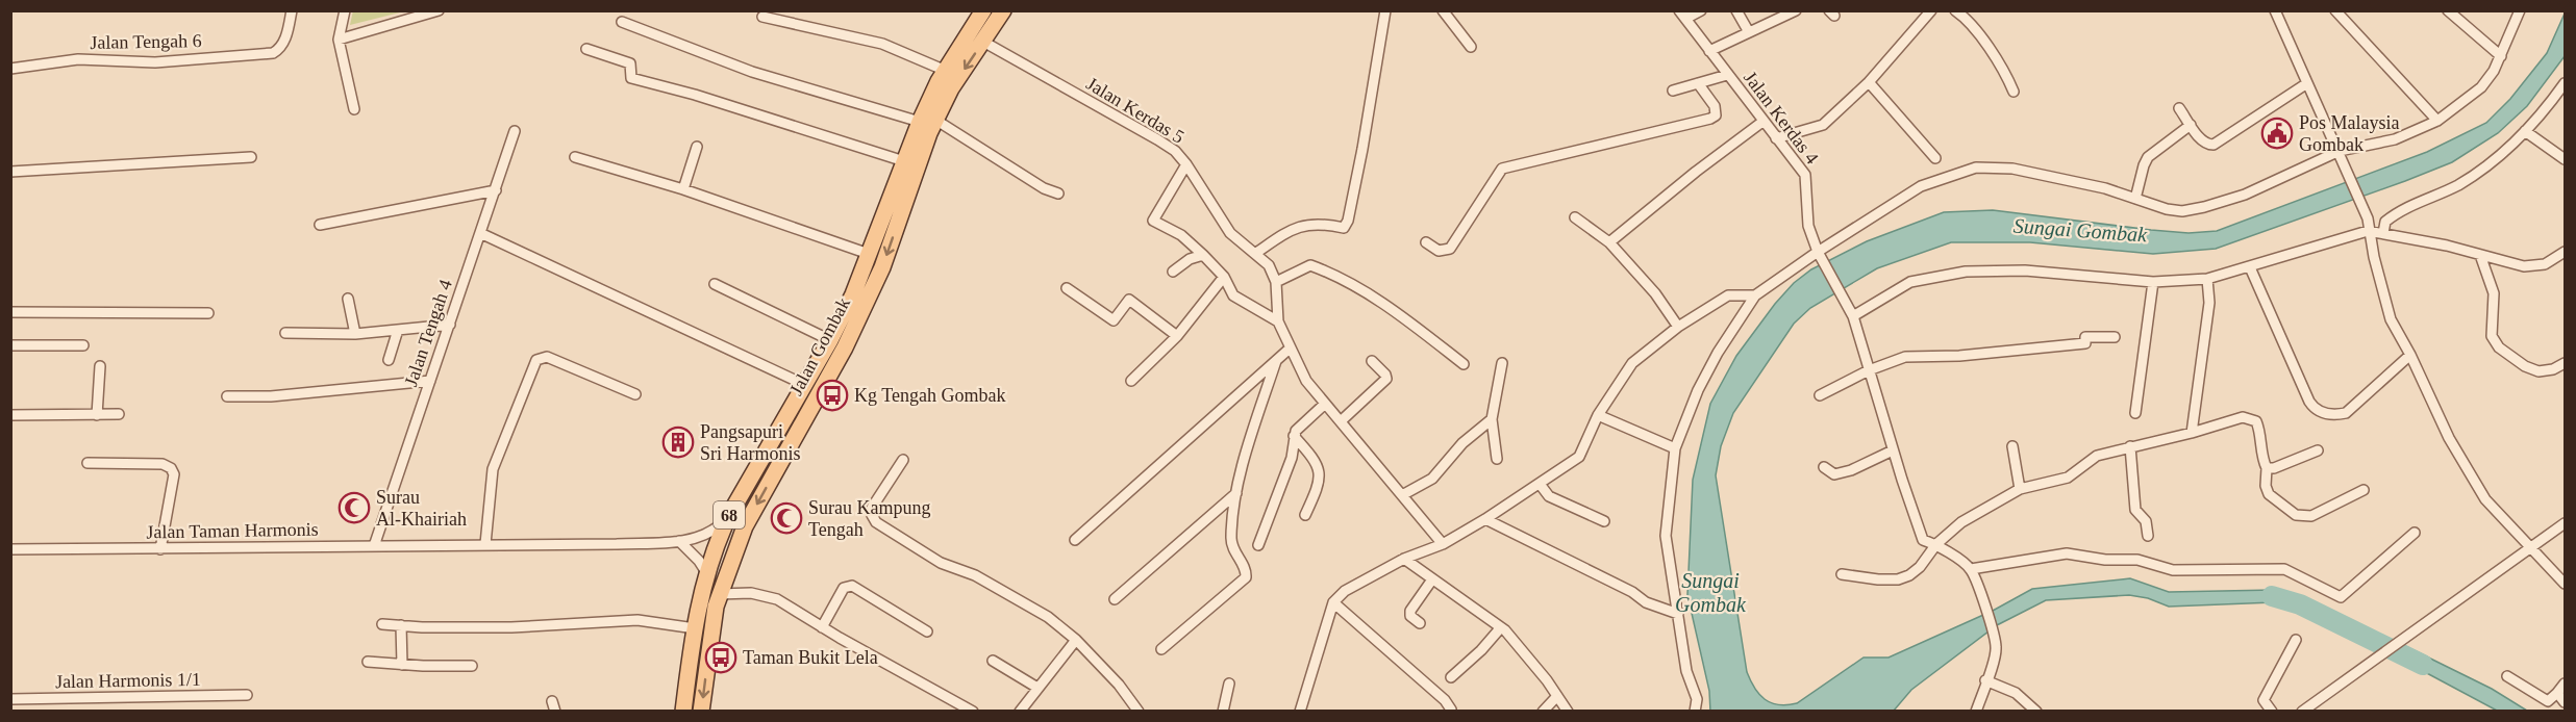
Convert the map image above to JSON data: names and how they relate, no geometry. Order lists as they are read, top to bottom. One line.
{"streets":{"main road":["Jalan Gombak","68"],"street":["Jalan Tengah 6","Jalan Kerdas 5","Jalan Kerdas 4","Jalan Tengah 4","Jalan Taman Harmonis","Jalan Harmonis 1/1"]},"crossings":[["Jalan Kerdas 5","Jalan Gombak"],["Jalan Tengah 4","Jalan Taman Harmonis"],["Jalan Gombak","Jalan Taman Harmonis"]],"water":["Sungai Gombak"],"places":{"public building":["Pos Malaysia Gombak"],"bus stop":["Kg Tengah Gombak","Taman Bukit Lela"],"building":["Pangsapuri Sri Harmonis"],"mosque":["Surau Al-Khairiah","Surau Kampung Tengah"]}}
